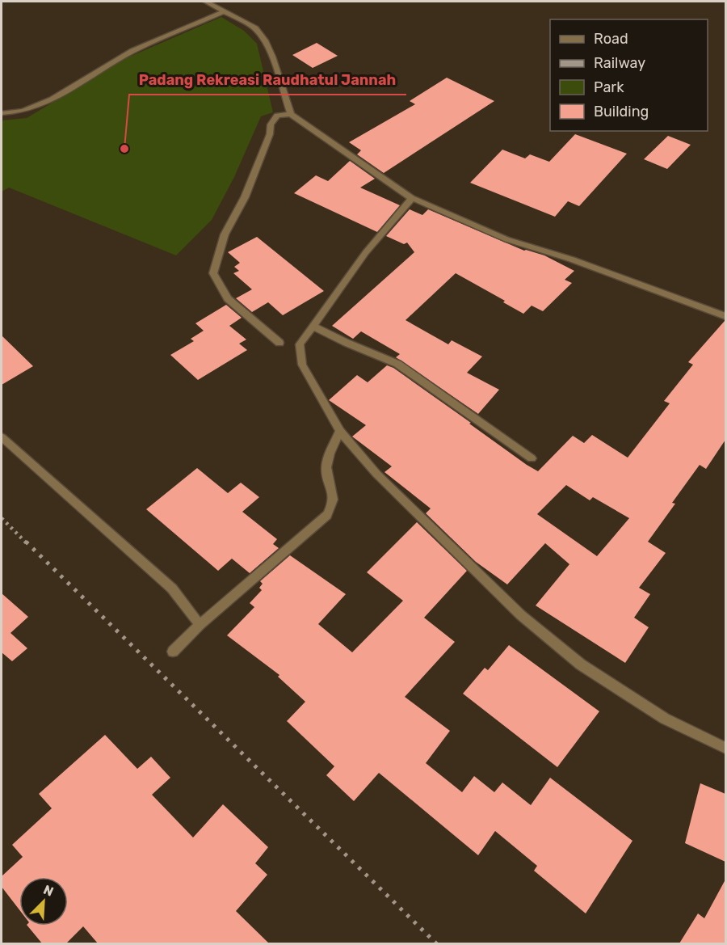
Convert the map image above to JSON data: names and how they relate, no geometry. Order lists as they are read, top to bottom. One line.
{"places":["Padang Rekreasi Raudhatul Jannah"],"legend":["Road","Railway","Park","Building"],"north":"top right"}
